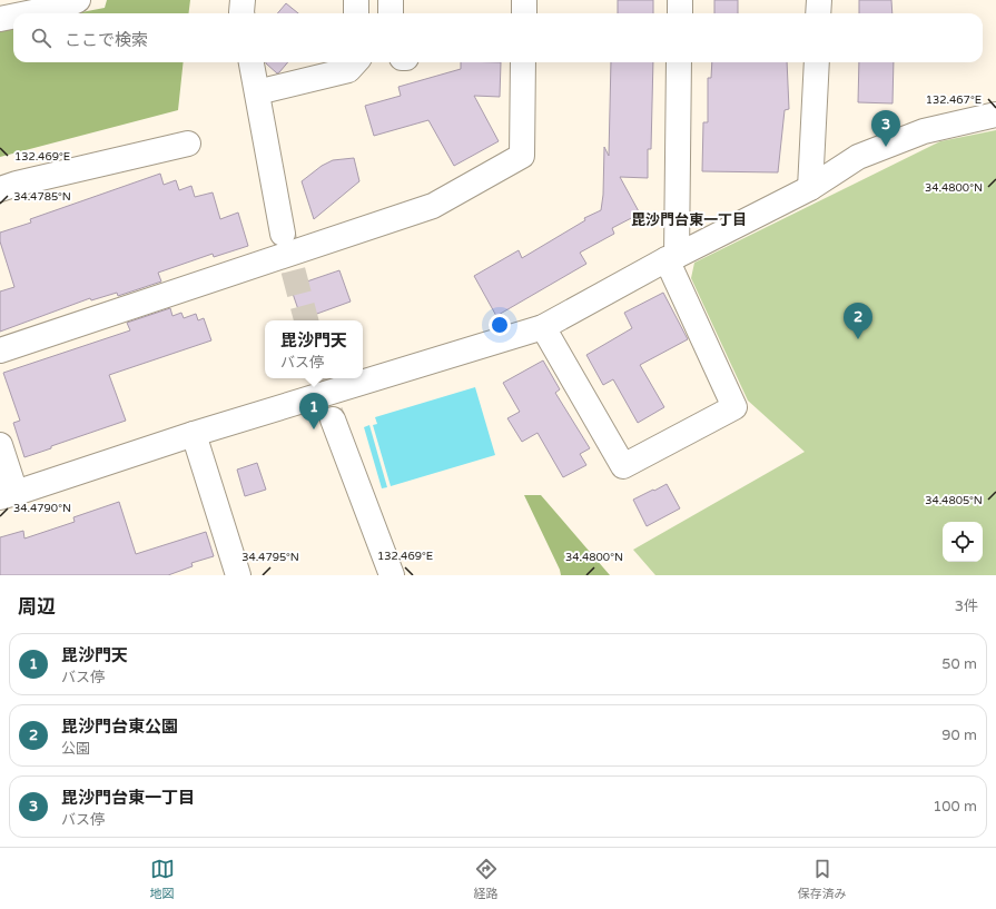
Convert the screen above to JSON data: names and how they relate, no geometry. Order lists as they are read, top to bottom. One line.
{"districts":["毘沙門台東一丁目"],"page":{"search":"ここで検索","pins":["3","2","1"],"popup":["毘沙門天","バス停"],"heading":["周辺","3件"],"list":[{"mark":"1","name":"毘沙門天","note":"バス停","value":"50 m"},{"mark":"2","name":"毘沙門台東公園","note":"公園","value":"90 m"},{"mark":"3","name":"毘沙門台東一丁目","note":"バス停","value":"100 m"}],"nav":["地図","経路","保存済み"]},"coordinates":["132.467°E","132.469°E","34.4800°N","34.4785°N","34.4805°N","34.4790°N","34.4795°N"]}
